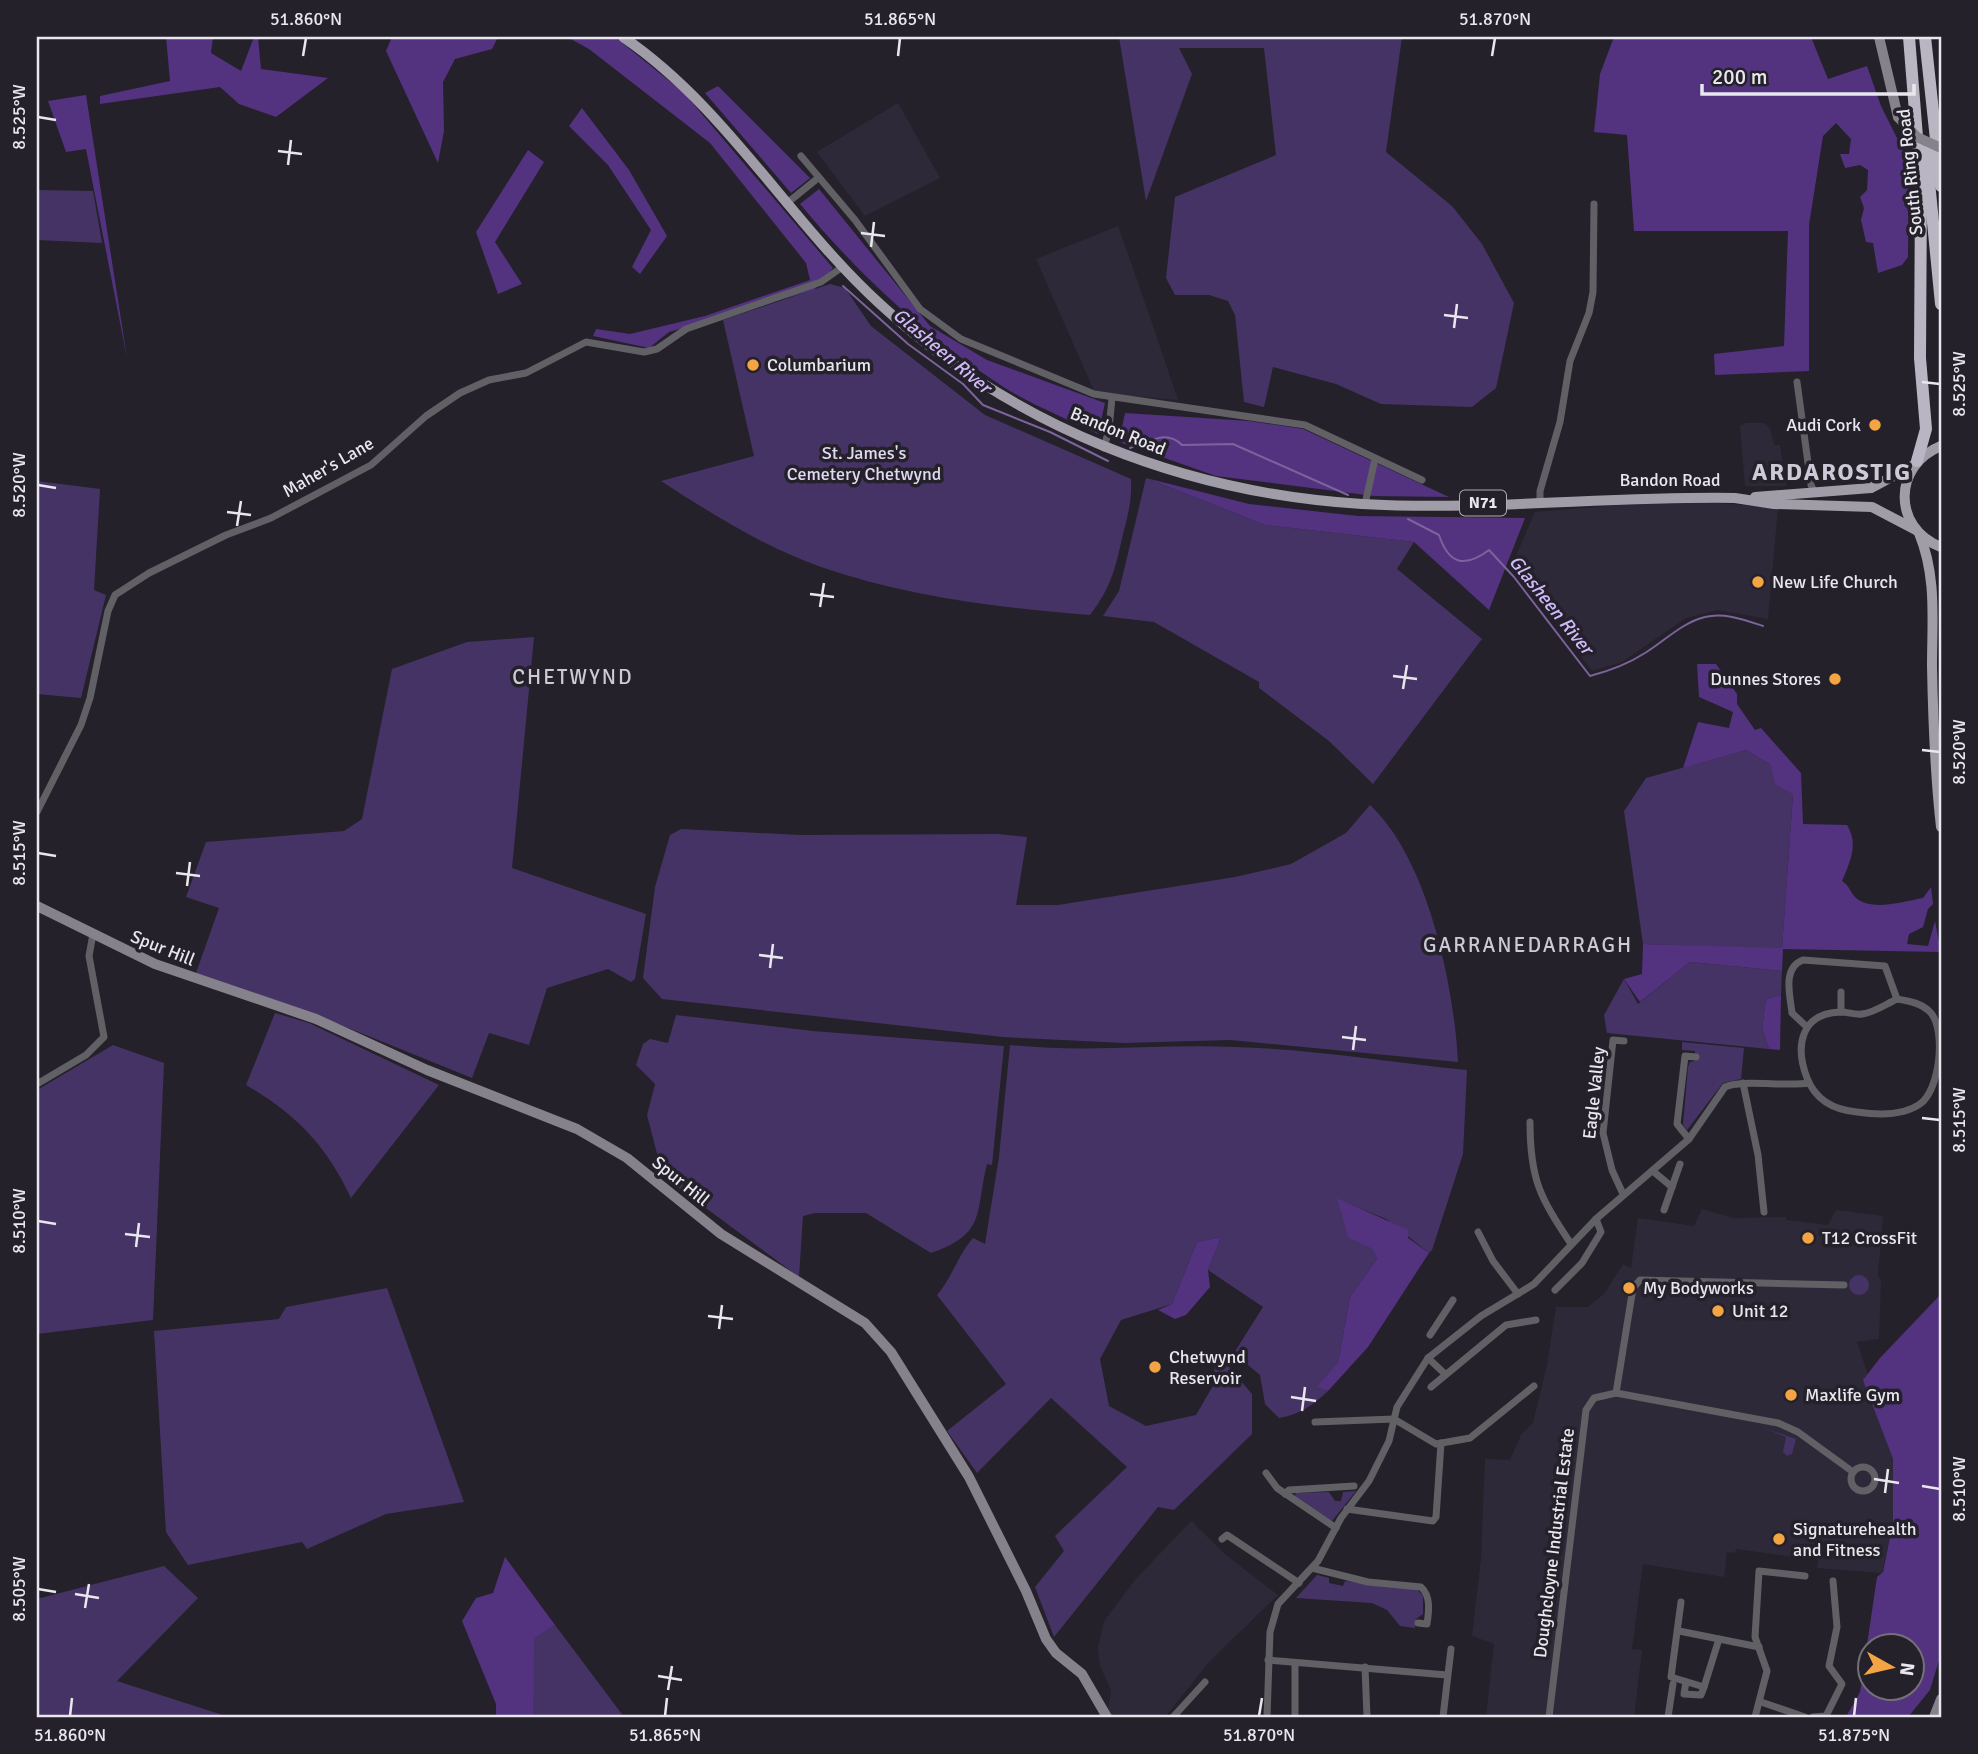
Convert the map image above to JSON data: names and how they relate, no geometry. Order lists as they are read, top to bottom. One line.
{"streets":{"highway":["South Ring Road"],"main road":["Bandon Road","N71"],"street":["Maher's Lane","Spur Hill","Eagle Valley","Doughcloyne Industrial Estate"]},"crossings":[["Bandon Road","Maher's Lane"],["Bandon Road","N71"]],"districts":["ARDAROSTIG","CHETWYND","GARRANEDARRAGH"],"water":["Glasheen River"],"parks":["St. James's Cemetery Chetwynd"],"places":["Columbarium","Audi Cork","New Life Church","Dunnes Stores","T12 CrossFit","My Bodyworks","Unit 12","Chetwynd Reservoir","Maxlife Gym","Signaturehealth and Fitness"],"scale_bar":"200 m","north":"right","coordinates":["51.860°N","51.865°N","51.870°N","8.525°W","8.520°W","8.515°W","8.510°W","8.505°W","51.875°N"]}
